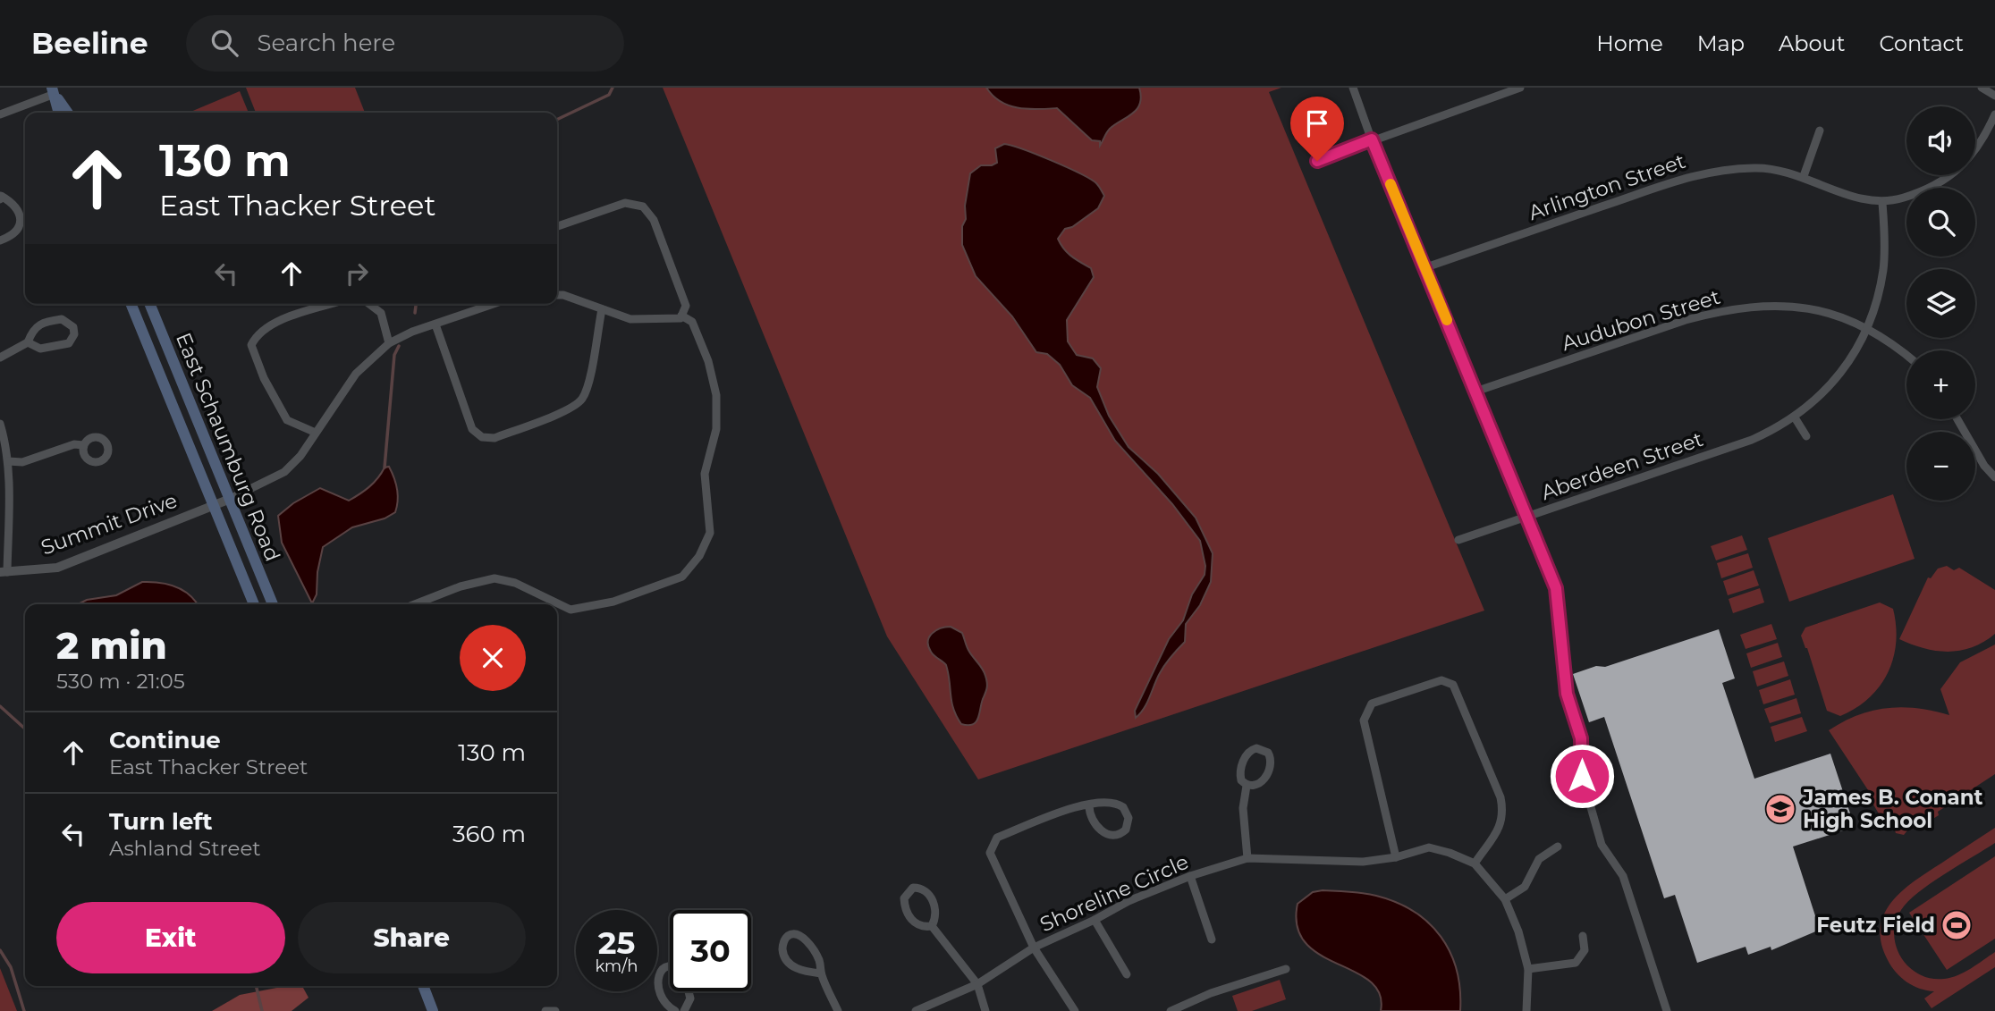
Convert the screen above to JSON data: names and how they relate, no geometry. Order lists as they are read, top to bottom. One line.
{"streets":{"main road":["East Schaumburg Road"],"street":["Arlington Street","Audubon Street","Aberdeen Street","Summit Drive","Shoreline Circle"]},"crossings":[["Arlington Street","Aberdeen Street"],["Audubon Street","Aberdeen Street"],["East Schaumburg Road","Summit Drive"]],"places":{"school or university":["James B. Conant High School"],"sports":["Feutz Field"]},"page":{"header":"Beeline","search":"Search here","nav":["Home","Map","About","Contact"],"map_buttons":["+","−"],"turn":["130 m","East Thacker Street"],"heading":["2 min","530 m · 21:05"],"list":[{"name":"Continue","note":"East Thacker Street","value":"130 m"},{"name":"Turn left","note":"Ashland Street","value":"360 m"}],"buttons":["Exit","Share"],"speed":"25 km/h","limit":"30"}}
